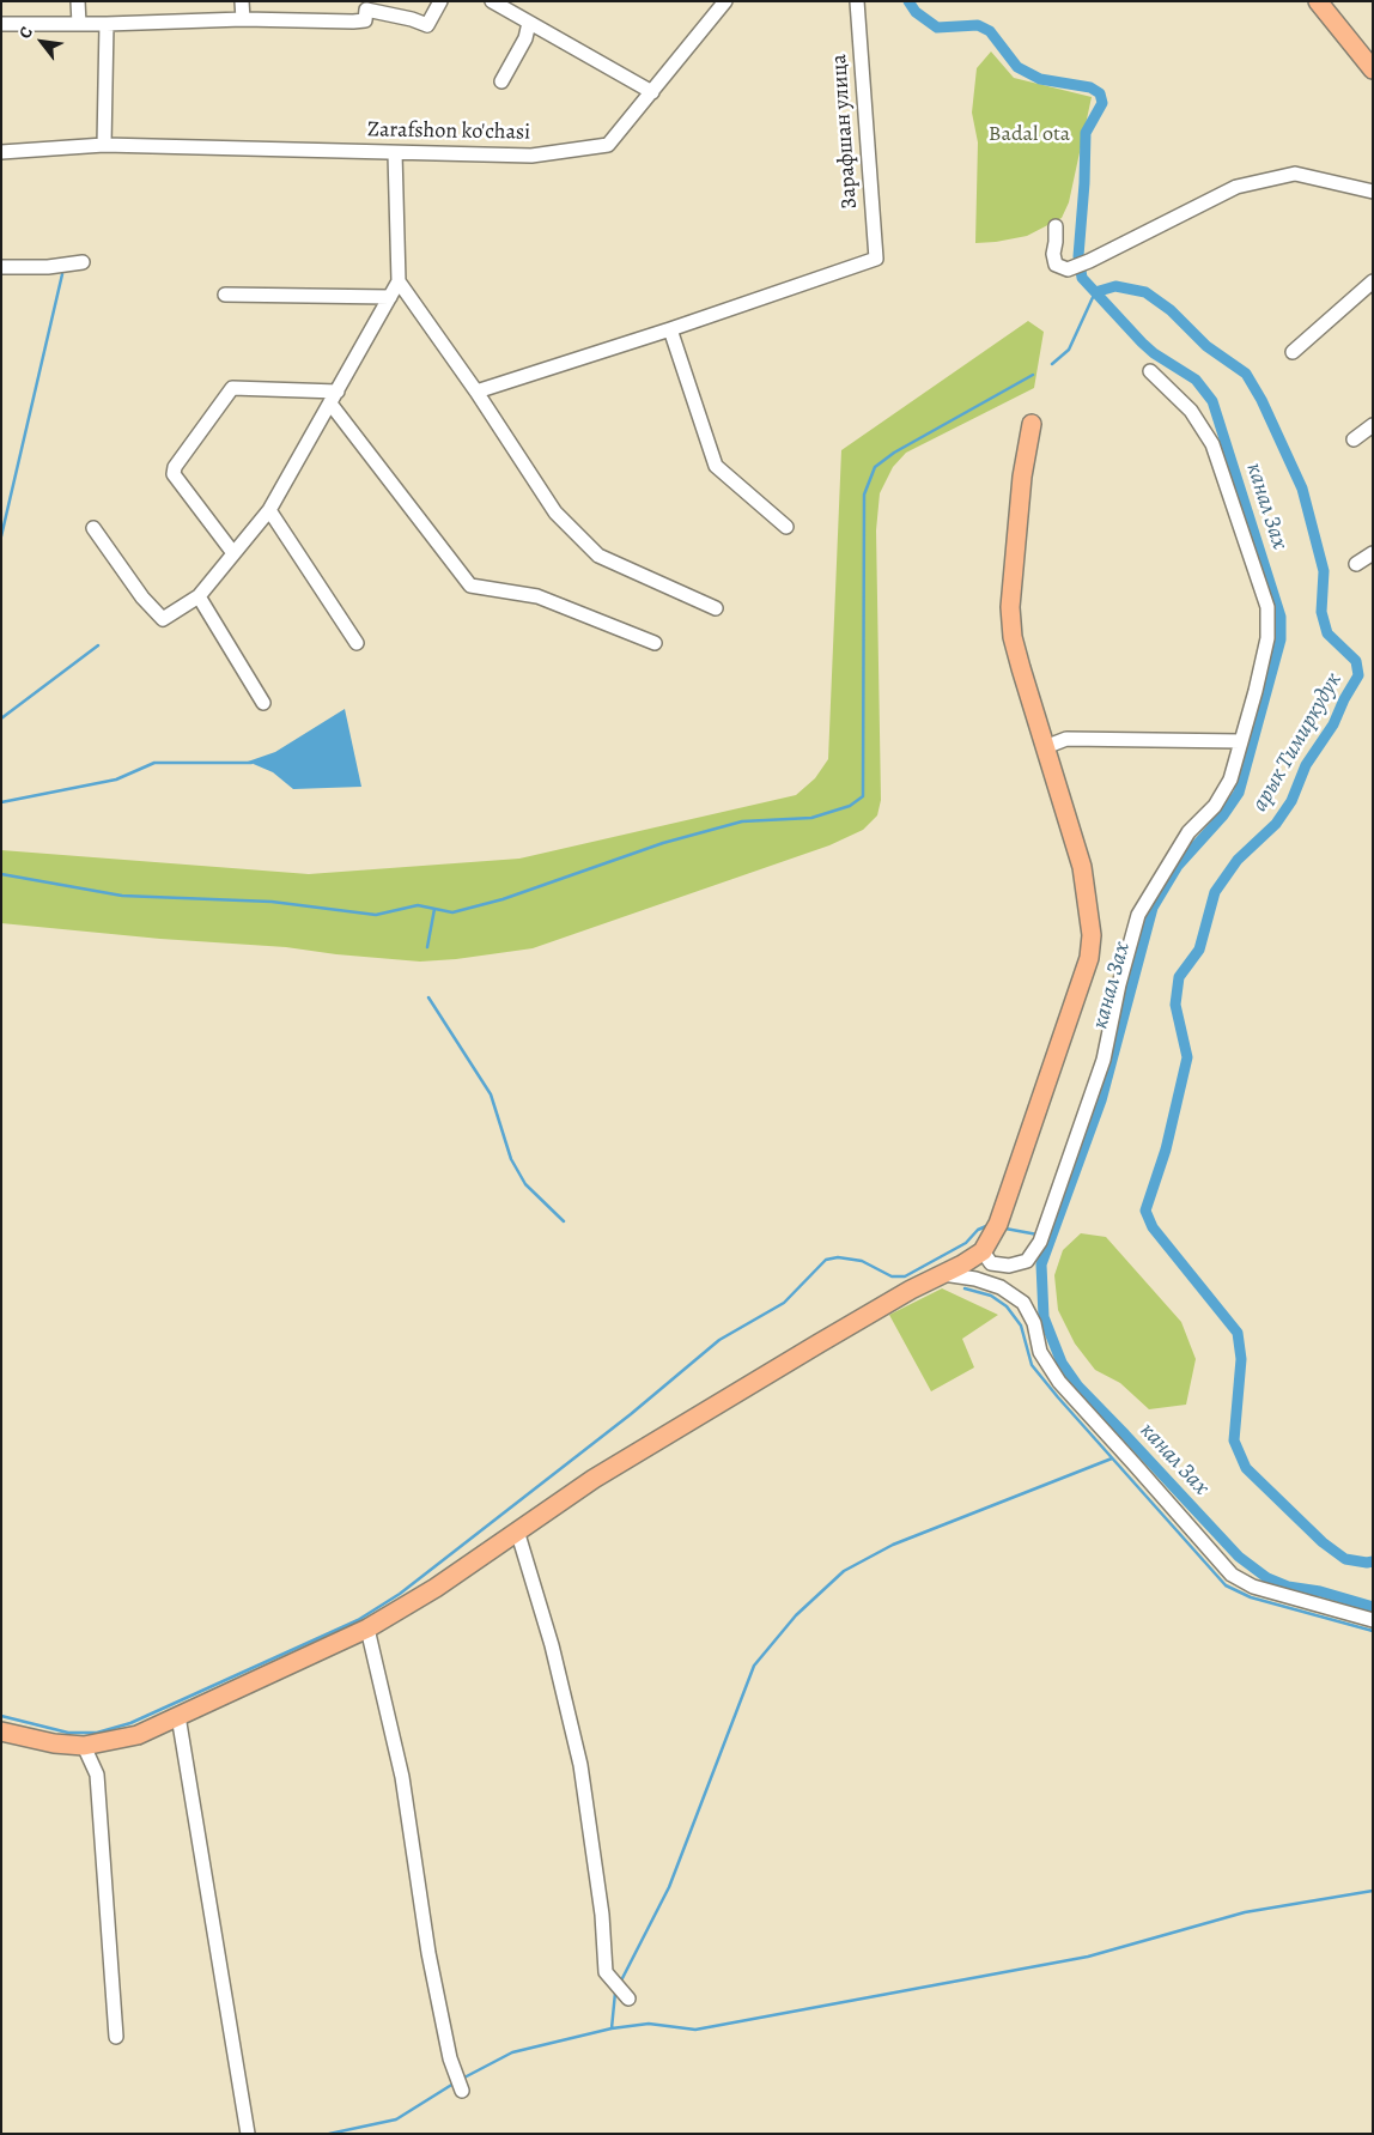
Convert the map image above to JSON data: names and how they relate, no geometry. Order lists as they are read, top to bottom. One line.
{"streets":{"street":["Zarafshon ko'chasi","Зарафшан улица"]},"water":["канал Зах","арык Тимиркудук"],"parks":["Badal ota"],"north":"top left"}
